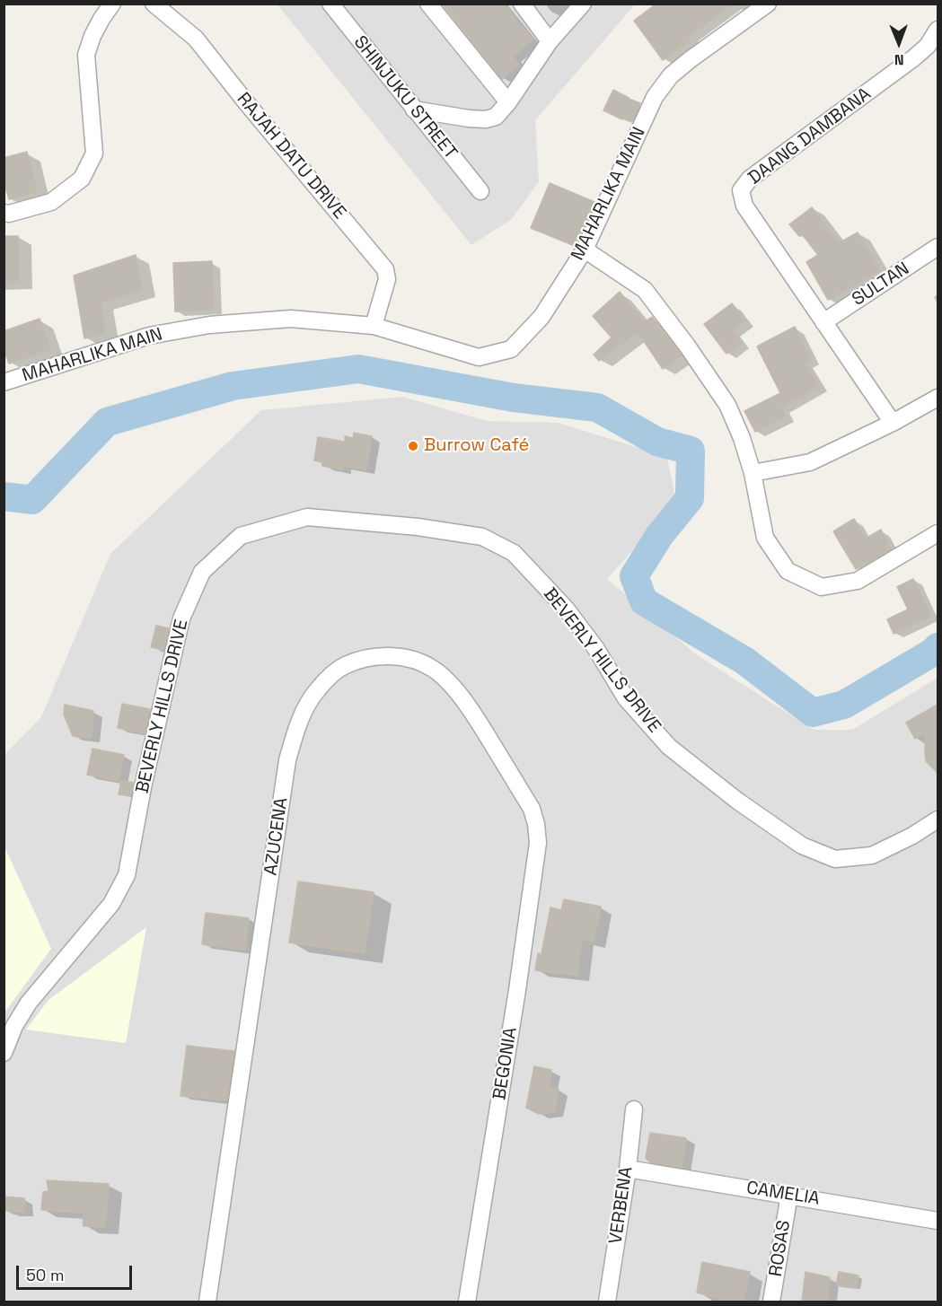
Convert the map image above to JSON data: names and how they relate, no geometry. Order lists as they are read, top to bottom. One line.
{"streets":{"street":["SHINJUKU STREET","DAANG DAMBANA","RAJAH DATU DRIVE","MAHARLIKA MAIN","SULTAN","BEVERLY HILLS DRIVE","AZUCENA","BEGONIA","CAMELIA","VERBENA","ROSAS"]},"crossings":[["DAANG DAMBANA","SULTAN"],["RAJAH DATU DRIVE","MAHARLIKA MAIN"],["AZUCENA","BEGONIA"],["CAMELIA","VERBENA"],["CAMELIA","ROSAS"]],"places":["Burrow Café"],"scale_bar":"50 m","north":"bottom"}
